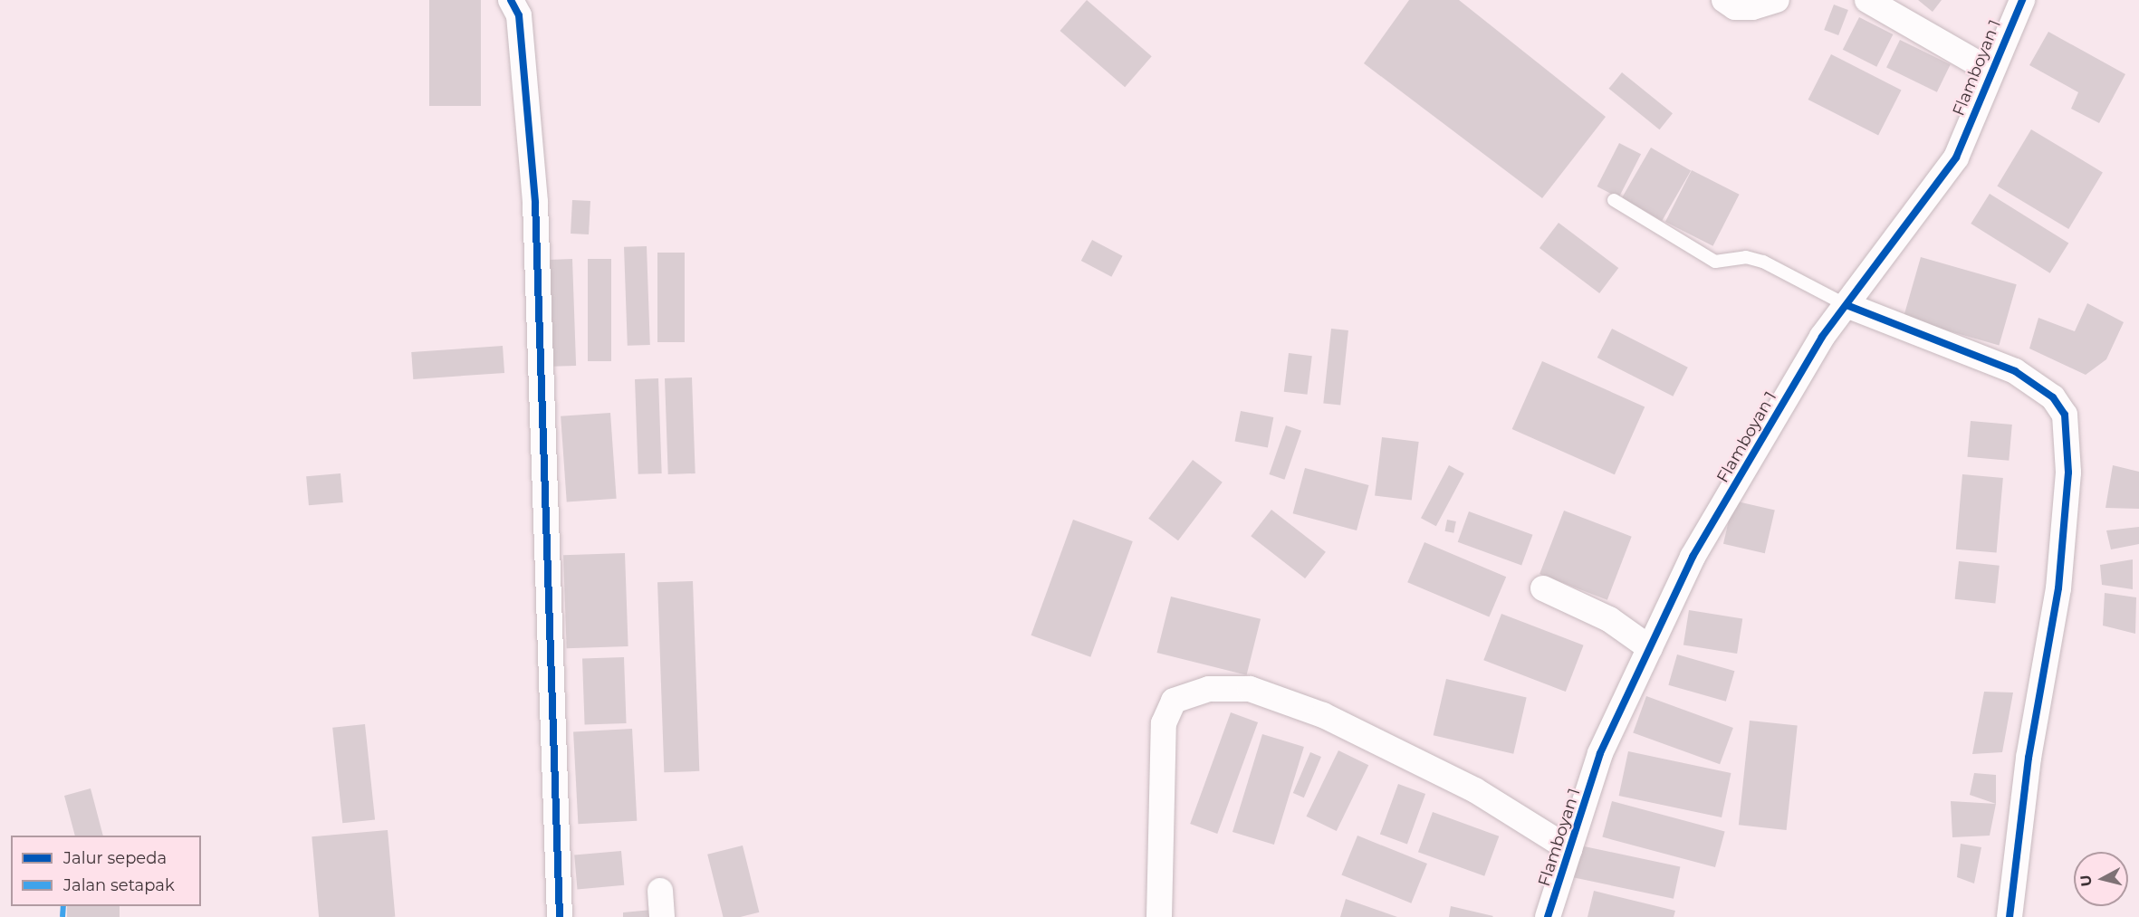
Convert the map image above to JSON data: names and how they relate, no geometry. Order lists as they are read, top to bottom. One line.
{"streets":{"street":["Flamboyan 1"]},"legend":["Jalur sepeda","Jalan setapak"],"north":"left"}
